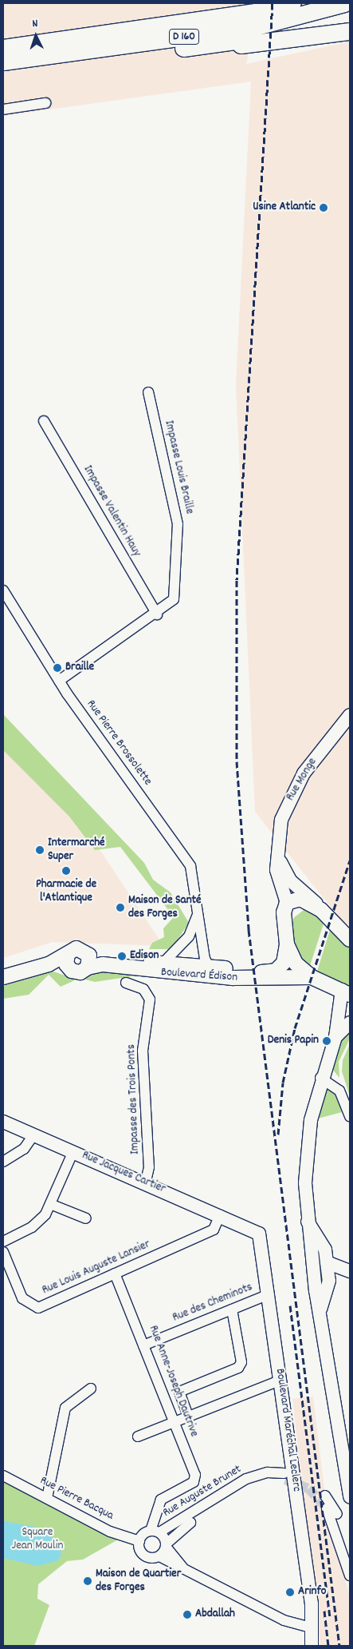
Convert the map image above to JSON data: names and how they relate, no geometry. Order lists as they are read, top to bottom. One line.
{"streets":{"highway":["D 160"],"main road":["Boulevard Édison"],"street":["Impasse Louis Braille","Impasse Valentin Hauy","Rue Pierre Brossolette","Rue Monge","Impasse des Trois Ponts","Rue Jacques Cartier","Rue Louis Auguste Lansier","Rue des Cheminots","Rue Anne-Joseph Dautrive","Boulevard Maréchal Leclerc","Rue Auguste Brunet","Rue Pierre Bacqua"]},"crossings":[["Impasse Louis Braille","Impasse Valentin Hauy"],["Impasse Louis Braille","Rue Pierre Brossolette"],["Rue Pierre Brossolette","Boulevard Édison"],["Impasse des Trois Ponts","Rue Jacques Cartier"],["Rue Jacques Cartier","Rue Louis Auguste Lansier"],["Rue Jacques Cartier","Boulevard Maréchal Leclerc"],["Rue Louis Auguste Lansier","Rue Anne-Joseph Dautrive"],["Rue des Cheminots","Rue Anne-Joseph Dautrive"],["Rue des Cheminots","Boulevard Maréchal Leclerc"],["Rue Anne-Joseph Dautrive","Rue Auguste Brunet"],["Rue Auguste Brunet","Rue Pierre Bacqua"]],"parks":["Square Jean Moulin"],"places":["Usine Atlantic","Braille","Intermarché Super","Pharmacie de l'Atlantique","Maison de Santé des Forges","Edison","Denis Papin","Maison de Quartier des Forges","Arinfo","Abdallah"],"north":"top"}
